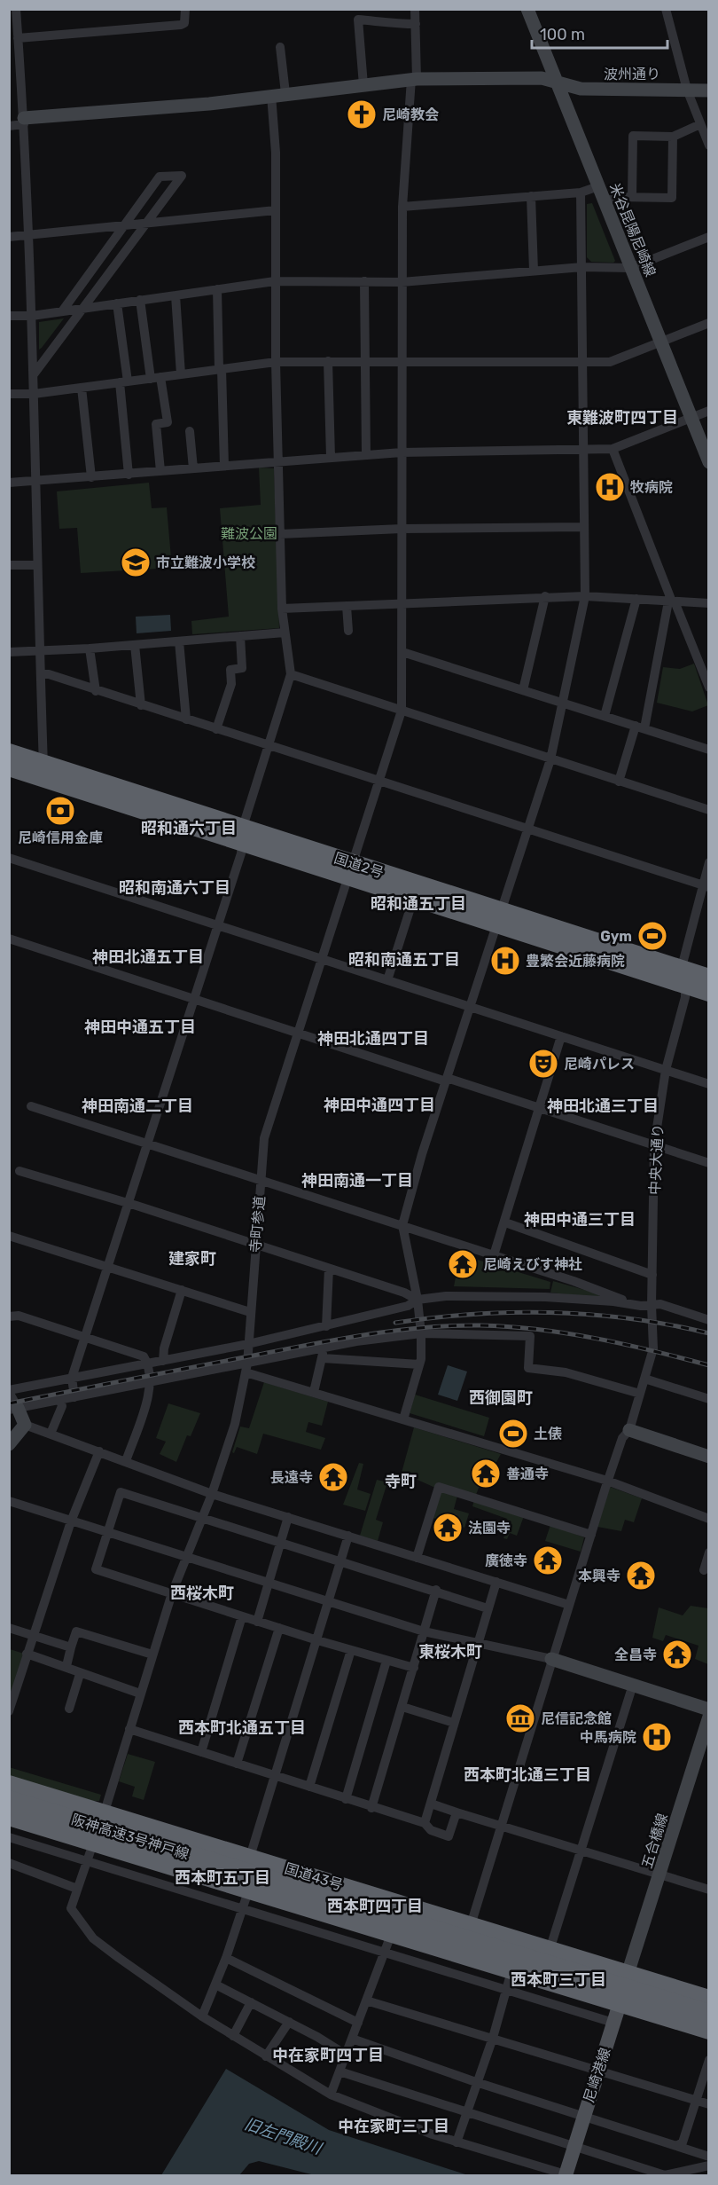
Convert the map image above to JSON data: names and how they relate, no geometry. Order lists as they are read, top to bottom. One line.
{"streets":{"highway":["国道2号","阪神高速3号神戸線","国道43号"],"main road":["尼崎港線"],"street":["波州通り","米谷昆陽尼崎線","中央大通り","寺町参道","五合橋線"]},"crossings":[["波州通り","米谷昆陽尼崎線"],["波州通り","寺町参道"],["国道2号","中央大通り"],["国道2号","寺町参道"],["中央大通り","国道43号"],["寺町参道","国道43号"],["五合橋線","国道43号"],["五合橋線","尼崎港線"],["国道43号","尼崎港線"]],"districts":["東難波町四丁目","昭和通六丁目","昭和南通六丁目","昭和通五丁目","神田北通五丁目","昭和南通五丁目","神田中通五丁目","神田北通四丁目","神田中通四丁目","神田南通二丁目","神田北通三丁目","神田南通一丁目","神田中通三丁目","建家町","西御園町","寺町","西桜木町","東桜木町","西本町北通五丁目","西本町北通三丁目","西本町五丁目","西本町四丁目","西本町三丁目","中在家町四丁目","中在家町三丁目"],"water":["旧左門殿川"],"parks":["難波公園"],"places":{"church":["尼崎教会"],"hospital":["牧病院","豊繁会近藤病院","中馬病院"],"school or university":["市立難波小学校"],"bank":["尼崎信用金庫"],"sports":["Gym","土俵"],"theatre":["尼崎パレス"],"temple":["尼崎えびす神社","善通寺","長遠寺","法園寺","廣徳寺","本興寺","全昌寺"],"museum":["尼信記念館"]},"scale_bar":"100 m"}
